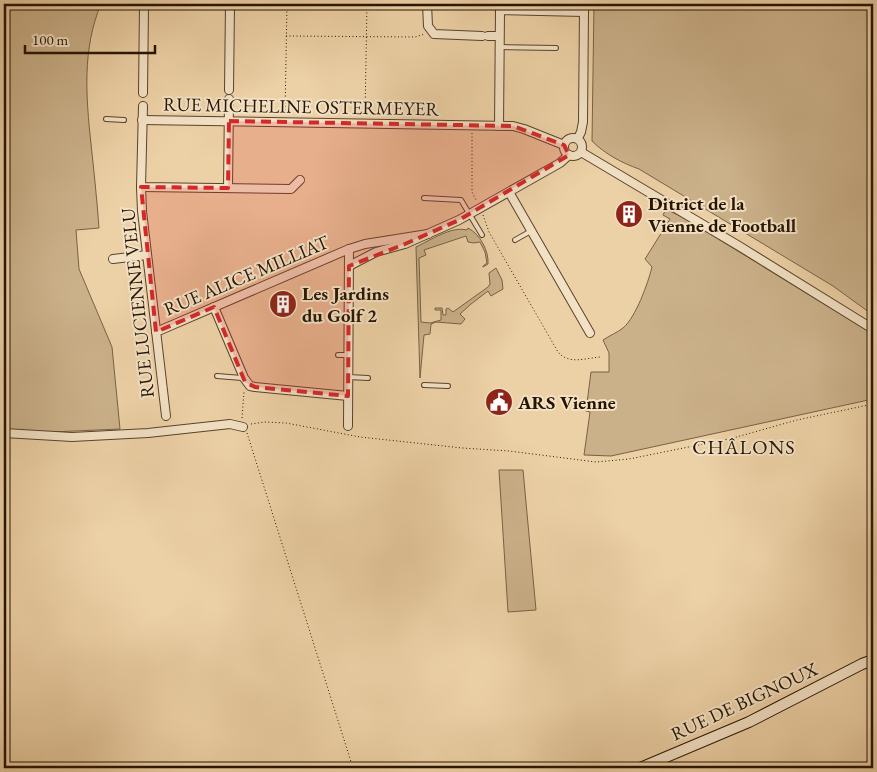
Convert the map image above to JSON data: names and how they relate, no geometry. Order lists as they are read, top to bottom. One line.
{"streets":{"street":["RUE MICHELINE OSTERMEYER","RUE ALICE MILLIAT","RUE LUCIENNE VELU","RUE DE BIGNOUX"]},"crossings":[["RUE MICHELINE OSTERMEYER","RUE LUCIENNE VELU"],["RUE ALICE MILLIAT","RUE LUCIENNE VELU"]],"districts":["CHÂLONS"],"places":{"building":["Ditrict de la Vienne de Football","Les Jardins du Golf 2"],"public building":["ARS Vienne"]},"scale_bar":"100 m"}
